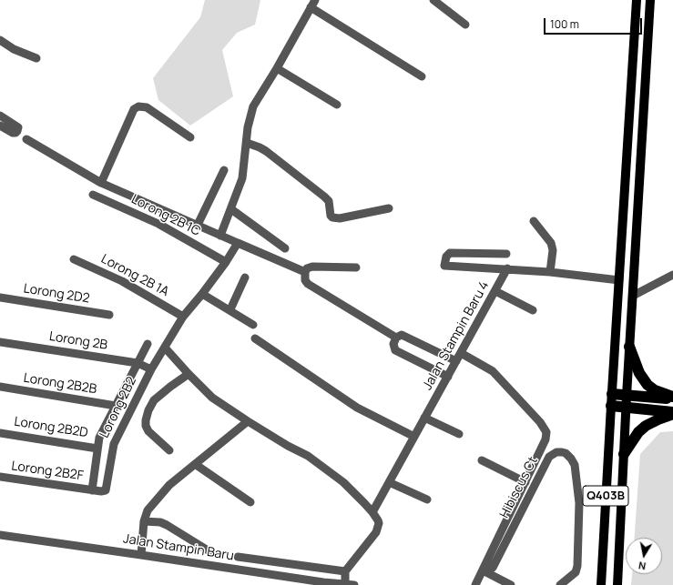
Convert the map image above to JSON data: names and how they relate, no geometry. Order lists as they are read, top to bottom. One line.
{"streets":{"main road":["Q403B"],"street":["Lorong 2B 1C","Lorong 2B 1A","Lorong 2D2","Jalan Stampin Baru 4","Lorong 2B","Lorong 2B2B","Lorong 2B2","Lorong 2B2D","Lorong 2B2F","Hibiscus Ct","Jalan Stampin Baru"]},"crossings":[["Lorong 2B 1C","Lorong 2B2"],["Lorong 2B 1A","Lorong 2B2"],["Lorong 2B","Lorong 2B2"],["Lorong 2B2","Lorong 2B2F"]],"scale_bar":"100 m","north":"bottom"}
